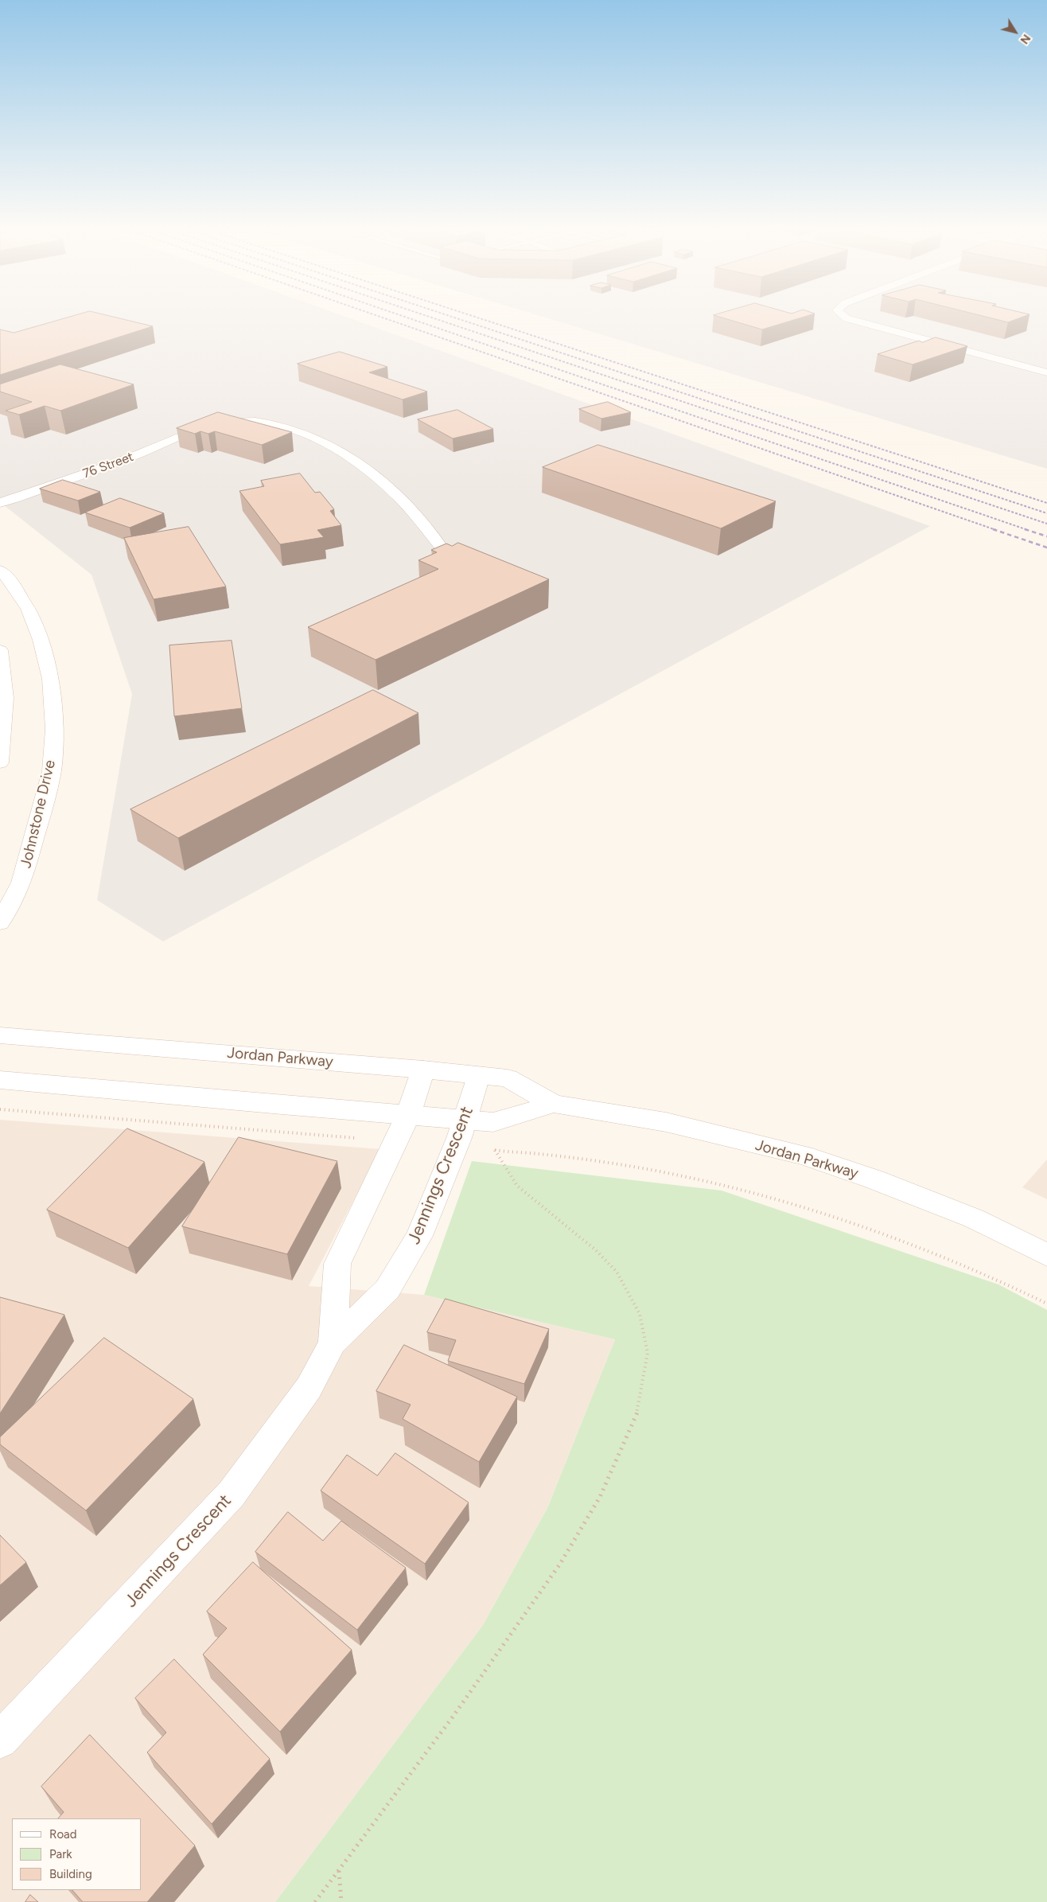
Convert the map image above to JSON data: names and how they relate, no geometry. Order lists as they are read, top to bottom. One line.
{"streets":{"street":["76 Street","Johnstone Drive","Jordan Parkway","Jennings Crescent"]},"crossings":[["Jordan Parkway","Jennings Crescent"]],"legend":["Road","Park","Building"],"north":"bottom right"}
